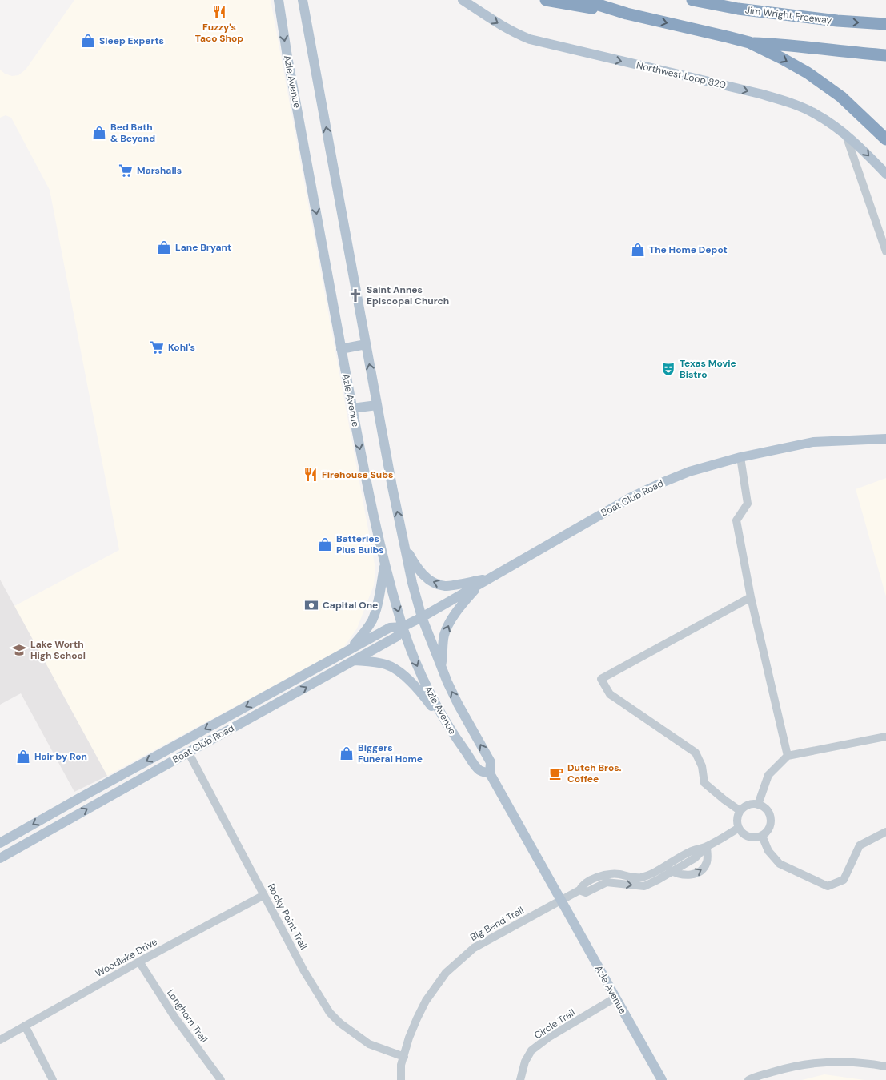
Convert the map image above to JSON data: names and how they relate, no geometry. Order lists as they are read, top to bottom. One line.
{"streets":{"highway":["Jim Wright Freeway"],"main road":["Northwest Loop 820","Azle Avenue","Boat Club Road"],"street":["Rocky Point Trail","Big Bend Trail","Woodlake Drive","Longhorn Trail","Circle Trail"]},"crossings":[["Azle Avenue","Boat Club Road"],["Azle Avenue","Big Bend Trail"],["Azle Avenue","Circle Trail"],["Boat Club Road","Rocky Point Trail"],["Rocky Point Trail","Big Bend Trail"],["Rocky Point Trail","Woodlake Drive"],["Woodlake Drive","Longhorn Trail"]],"one_way":["Northwest Loop 820"],"places":{"restaurant":["Fuzzy's Taco Shop","Firehouse Subs"],"shop":["Sleep Experts","Bed Bath & Beyond","Lane Bryant","The Home Depot","Batteries Plus Bulbs","Biggers Funeral Home","Hair by Ron"],"supermarket":["Marshalls","Kohl's"],"church":["Saint Annes Episcopal Church"],"theatre":["Texas Movie Bistro"],"bank":["Capital One"],"school or university":["Lake Worth High School"],"cafe":["Dutch Bros. Coffee"]}}
